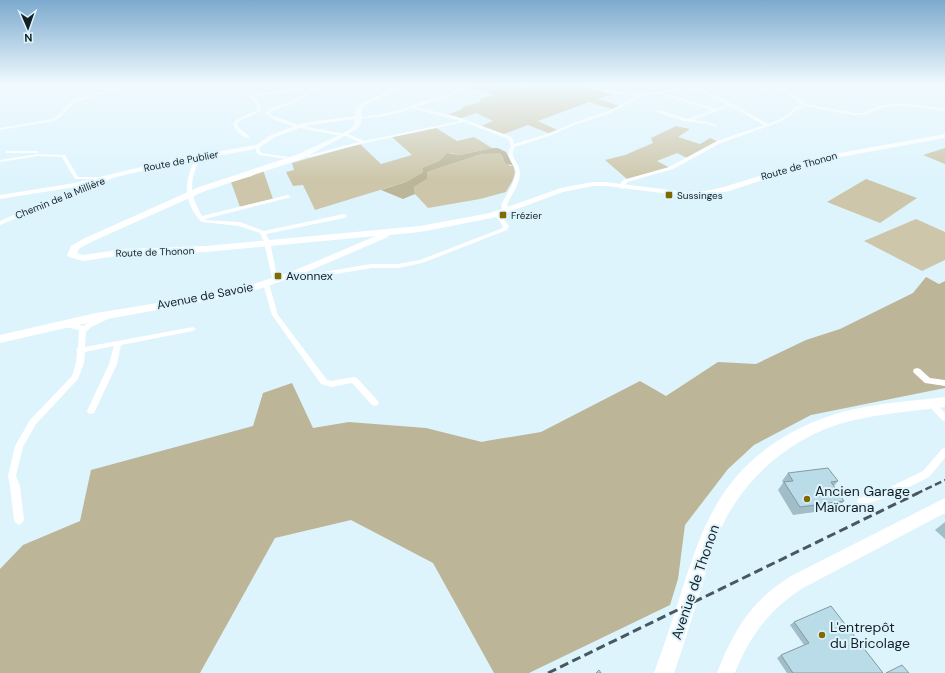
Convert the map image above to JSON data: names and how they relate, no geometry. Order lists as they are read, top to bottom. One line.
{"streets":{"main road":["Avenue de Thonon"],"street":["Route de Publier","Route de Thonon","Chemin de la Millière","Avenue de Savoie"]},"crossings":[["Route de Publier","Route de Thonon"],["Route de Publier","Chemin de la Millière"],["Route de Thonon","Avenue de Savoie"]],"places":{"transit":["Sussinges","Frézier","Avonnex"],"other":["Ancien Garage Maïorana","L'entrepôt du Bricolage"]},"north":"bottom"}
